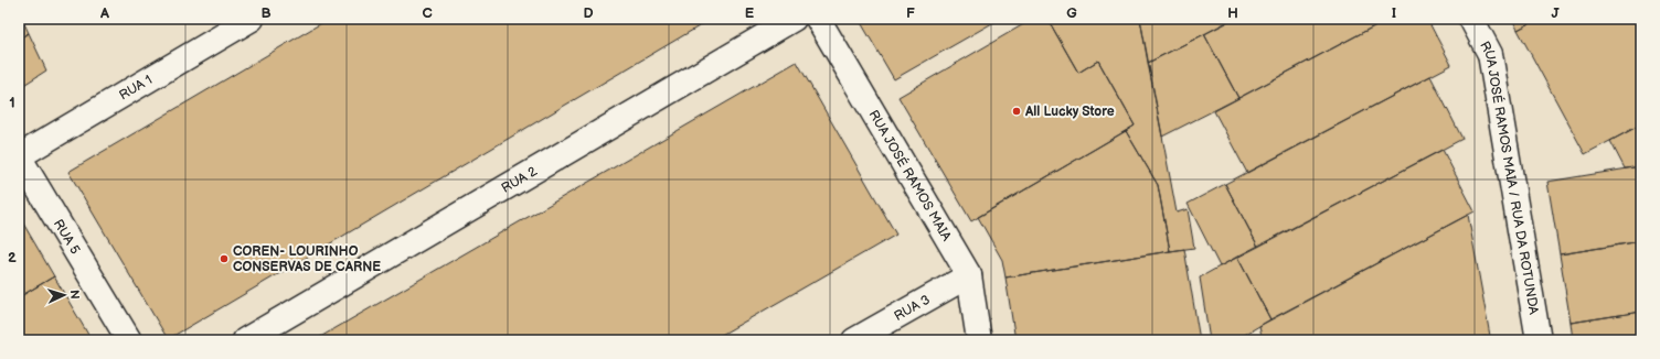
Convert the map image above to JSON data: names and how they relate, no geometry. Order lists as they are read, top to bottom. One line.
{"streets":{"street":["RUA 1","RUA JOSÉ RAMOS MAIA","RUA JOSÉ RAMOS MAIA / RUA DA ROTUNDA","RUA 2","RUA 5","RUA 3"]},"crossings":[["RUA 1","RUA 5"],["RUA JOSÉ RAMOS MAIA","RUA 3"]],"places":["All Lucky Store","COREN- LOURINHO CONSERVAS DE CARNE"],"north":"right","grid":{"columns":["A","B","C","D","E","F","G","H","I","J"],"rows":["1","2"]}}
